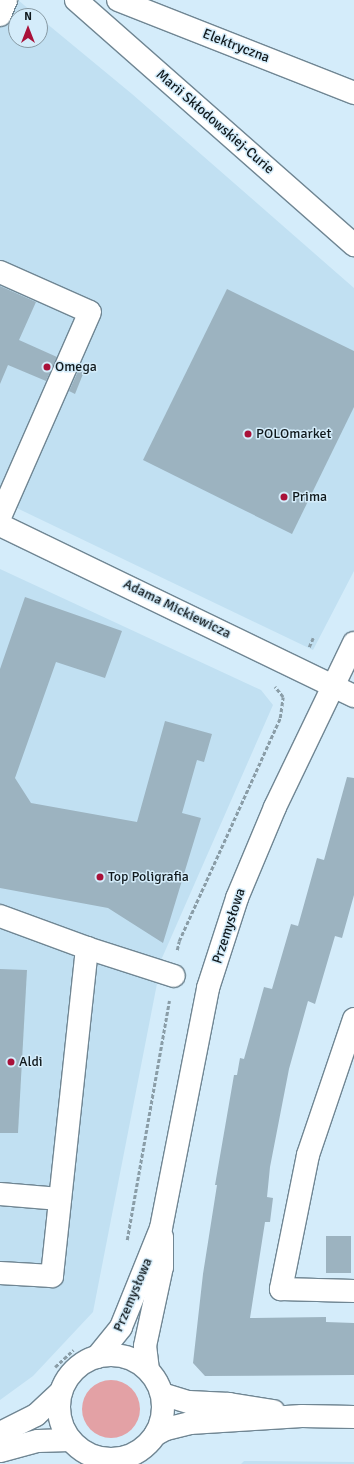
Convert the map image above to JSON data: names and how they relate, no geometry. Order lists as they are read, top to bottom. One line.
{"streets":{"street":["Elektryczna","Marii Skłodowskiej-Curie","Adama Mickiewicza","Przemysłowa"]},"crossings":[["Adama Mickiewicza","Przemysłowa"]],"places":["Omega","POLOmarket","Prima","Top Poligrafia","Aldi"],"north":"top"}
